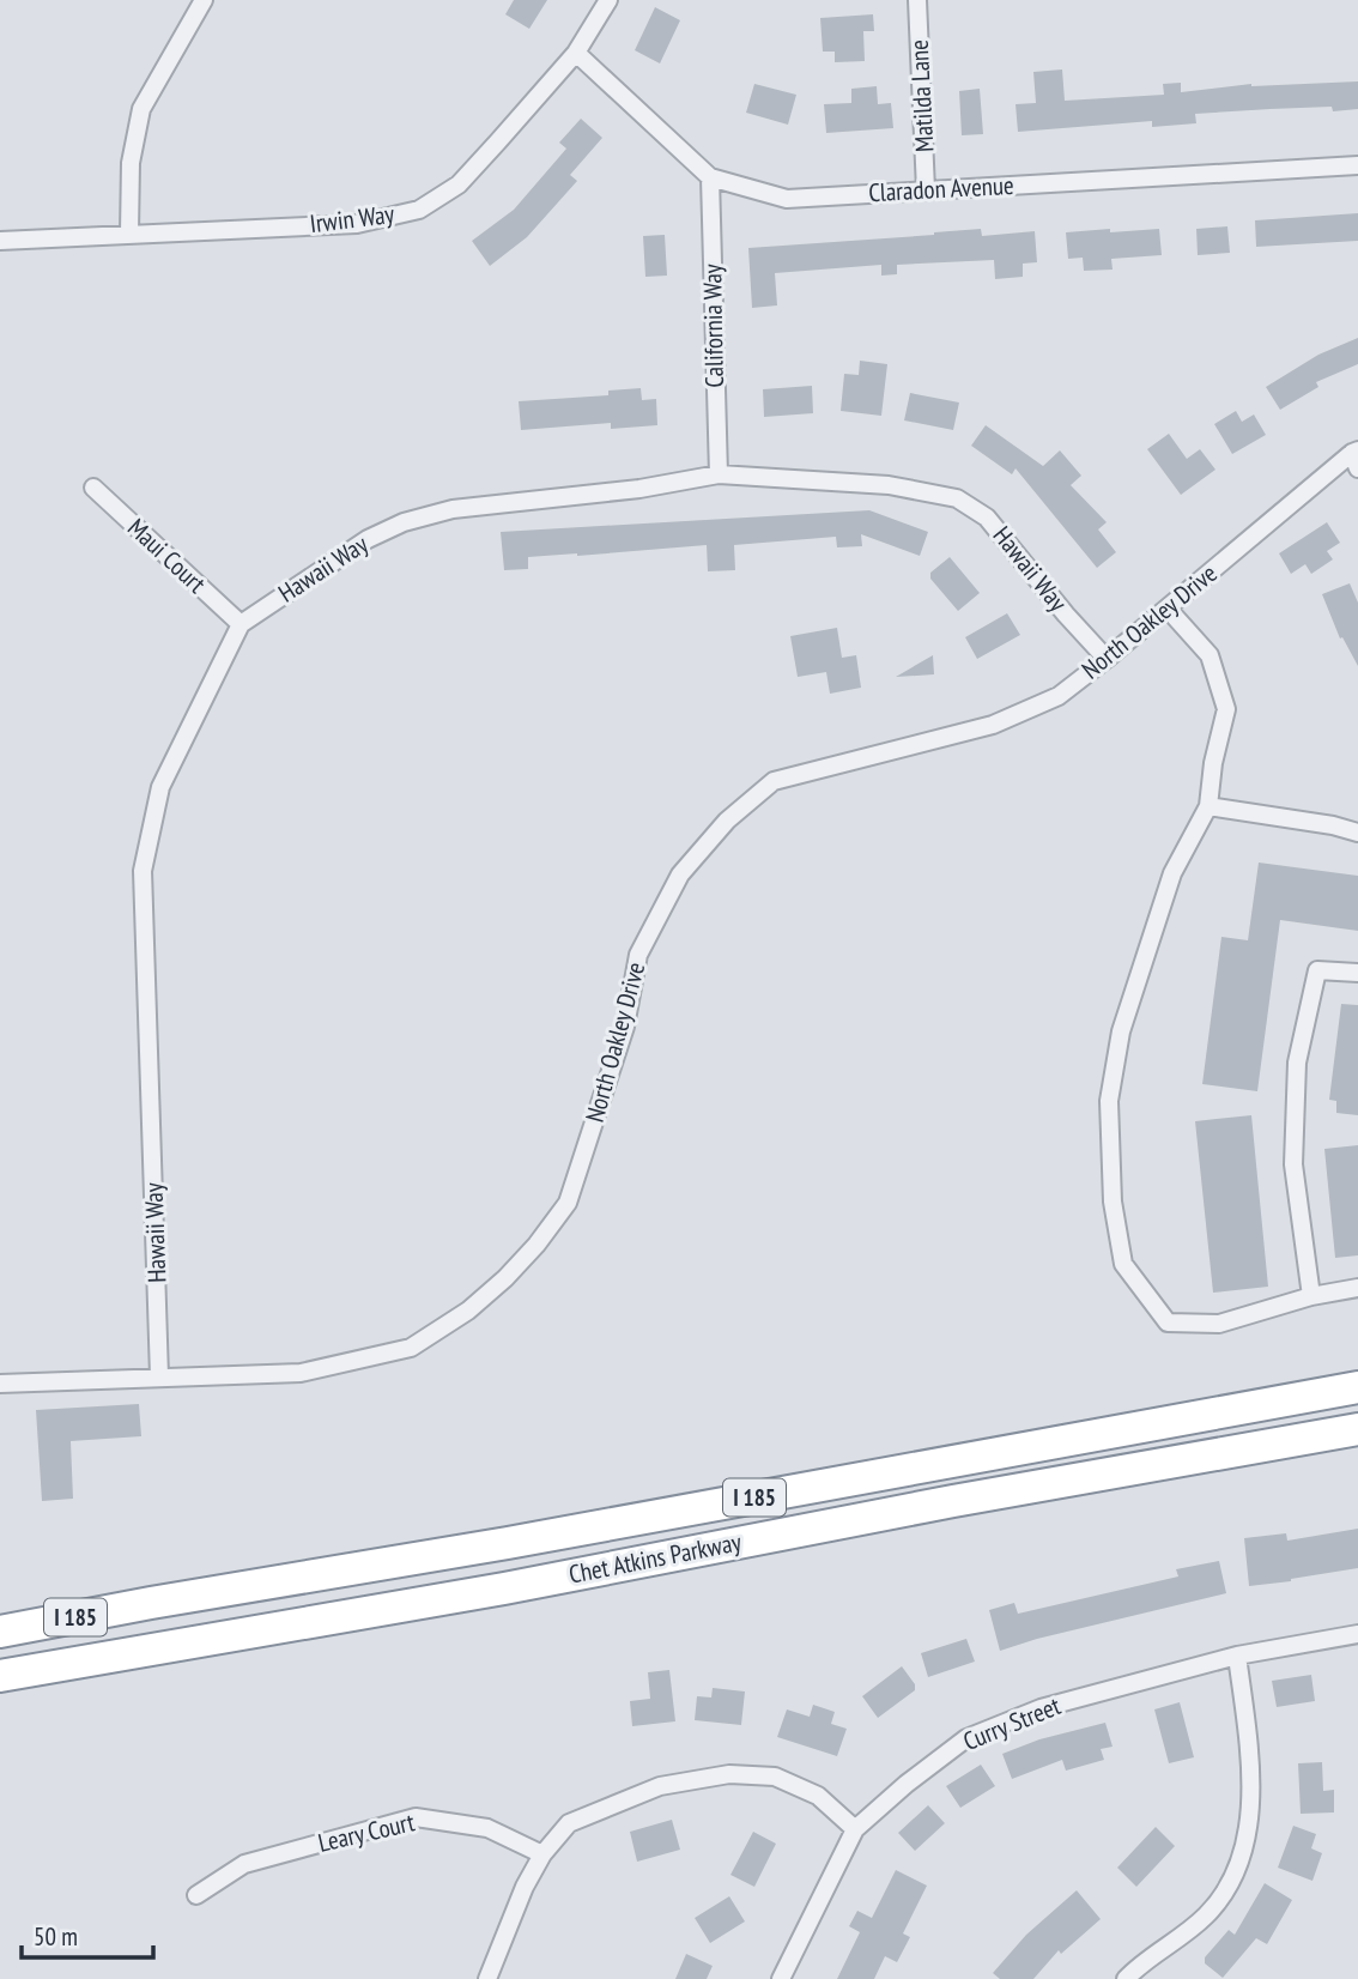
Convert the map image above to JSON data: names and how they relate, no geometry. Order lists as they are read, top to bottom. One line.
{"streets":{"highway":["I 185","Chet Atkins Parkway"],"street":["Matilda Lane","Claradon Avenue","Irwin Way","California Way","Maui Court","Hawaii Way","North Oakley Drive","Curry Street","Leary Court"]},"crossings":[["Matilda Lane","Claradon Avenue"],["Claradon Avenue","Irwin Way"],["Claradon Avenue","California Way"],["California Way","Hawaii Way"],["Maui Court","Hawaii Way"],["Hawaii Way","North Oakley Drive"]],"scale_bar":"50 m"}
